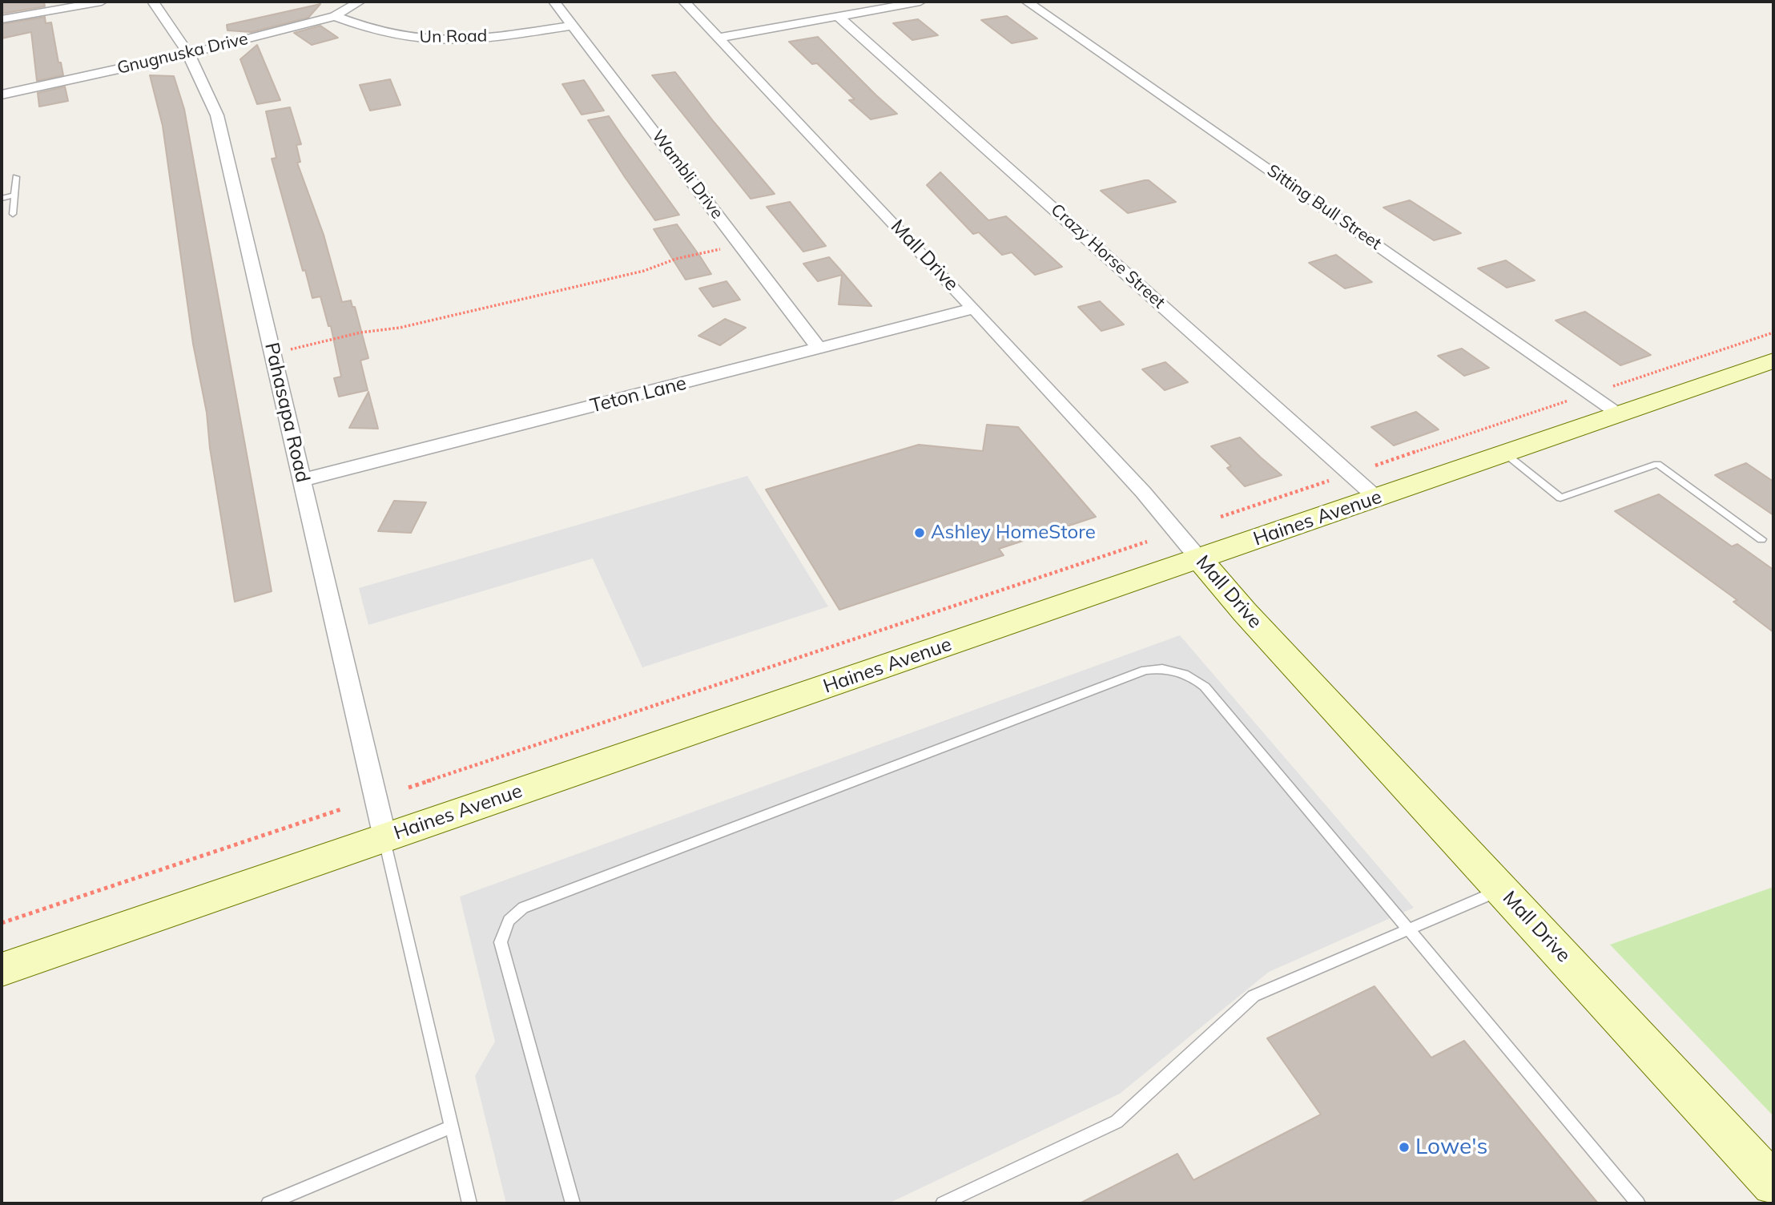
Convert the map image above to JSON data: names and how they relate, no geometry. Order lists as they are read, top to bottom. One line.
{"streets":{"main road":["Mall Drive","Haines Avenue"],"street":["Un Road","Gnugnuska Drive","Wambli Drive","Sitting Bull Street","Crazy Horse Street","Teton Lane","Pahasapa Road"]},"crossings":[["Un Road","Gnugnuska Drive"],["Un Road","Wambli Drive"],["Gnugnuska Drive","Pahasapa Road"],["Wambli Drive","Teton Lane"],["Sitting Bull Street","Haines Avenue"],["Mall Drive","Teton Lane"],["Mall Drive","Haines Avenue"],["Crazy Horse Street","Haines Avenue"],["Teton Lane","Pahasapa Road"],["Pahasapa Road","Haines Avenue"]],"places":["Ashley HomeStore","Lowe's"]}
